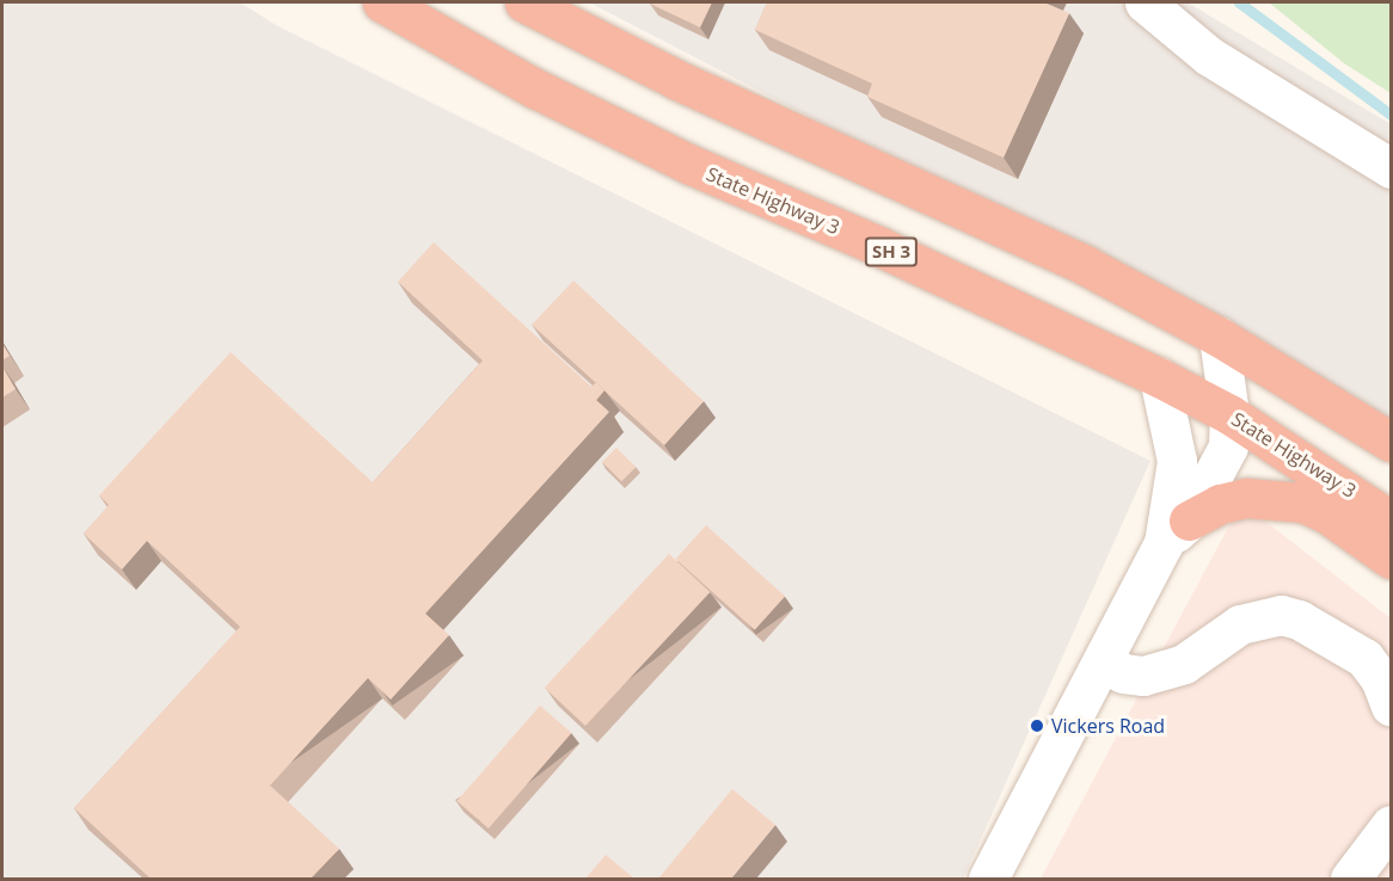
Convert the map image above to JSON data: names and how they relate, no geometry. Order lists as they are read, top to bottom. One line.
{"streets":{"highway":["State Highway 3","SH 3"]},"places":["Vickers Road"]}
